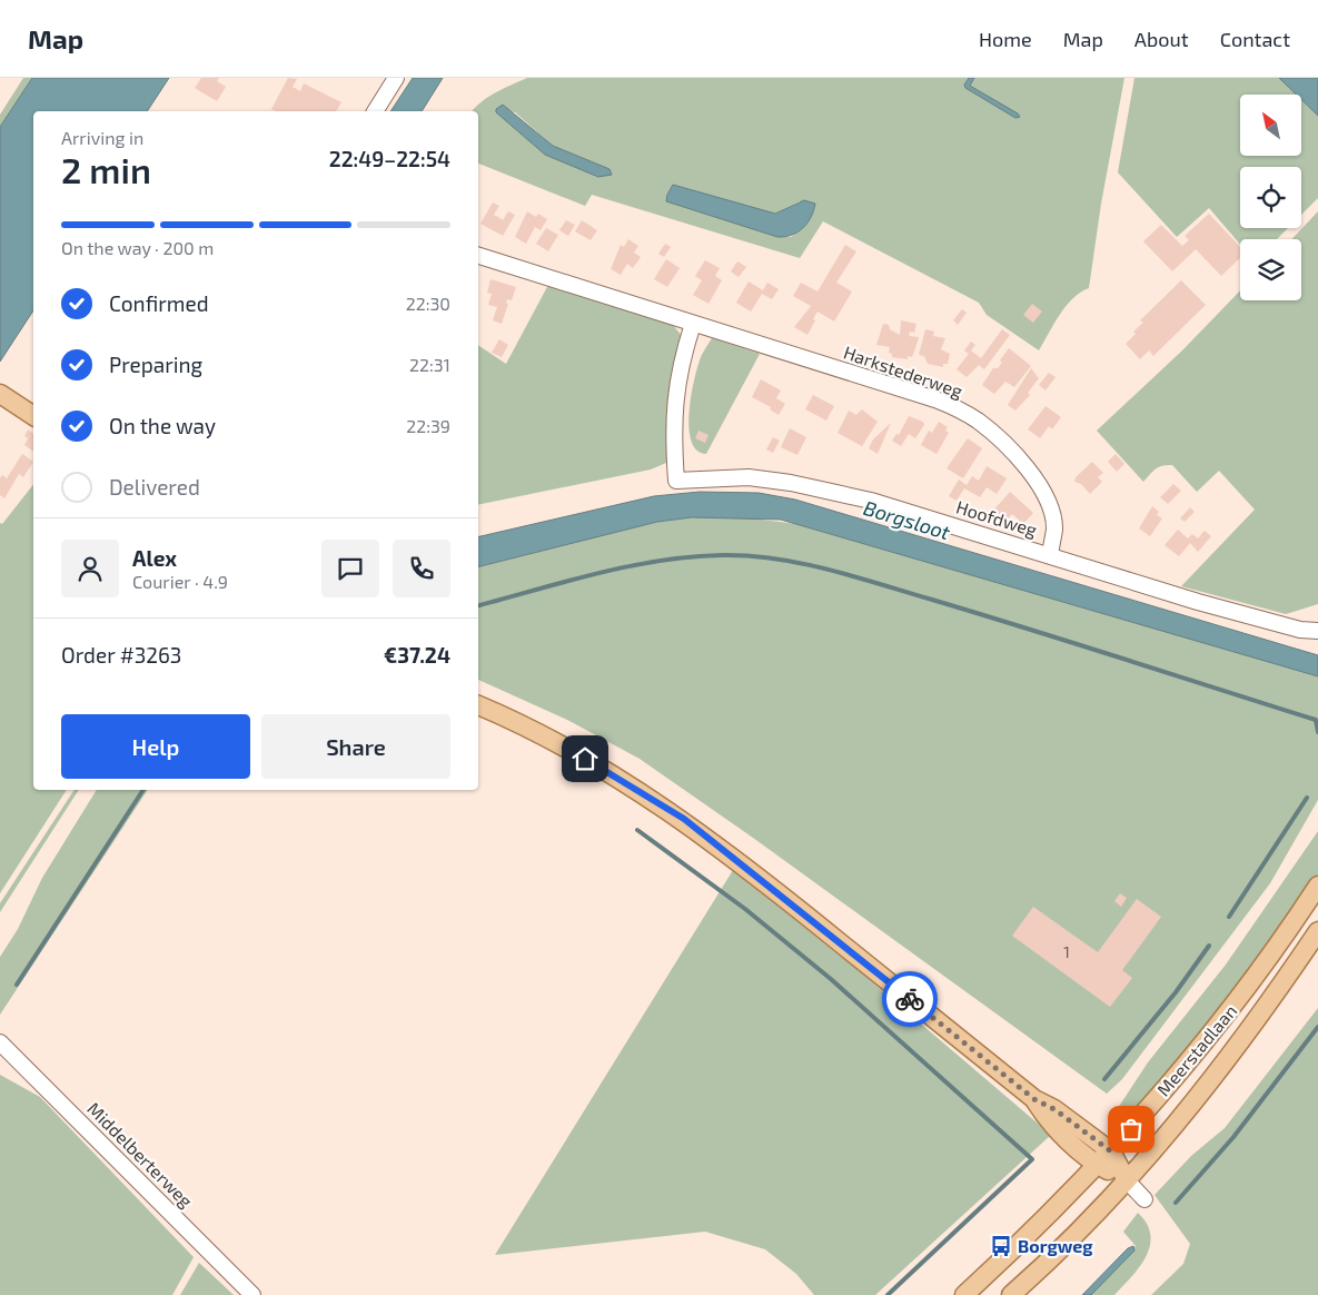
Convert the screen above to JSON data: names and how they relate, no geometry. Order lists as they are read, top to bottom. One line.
{"streets":{"main road":["Meerstadlaan"],"street":["Harkstederweg","Hoofdweg","Middelberterweg"]},"crossings":[["Harkstederweg","Hoofdweg"]],"water":["Borgsloot"],"places":{"bus stop":["Borgweg"]},"house_numbers":["1"],"north":"top left","page":{"header":"Map","nav":["Home","Map","About","Contact"],"heading":["2 min","Arriving in","22:49–22:54"],"panel":["Alex","Courier · 4.9","Order #3263","€37.24"],"bar":"On the way · 200 m","list":[["Confirmed","22:30"],["Preparing","22:31"],["On the way","22:39"],"Delivered"],"buttons":["Help","Share"]}}
